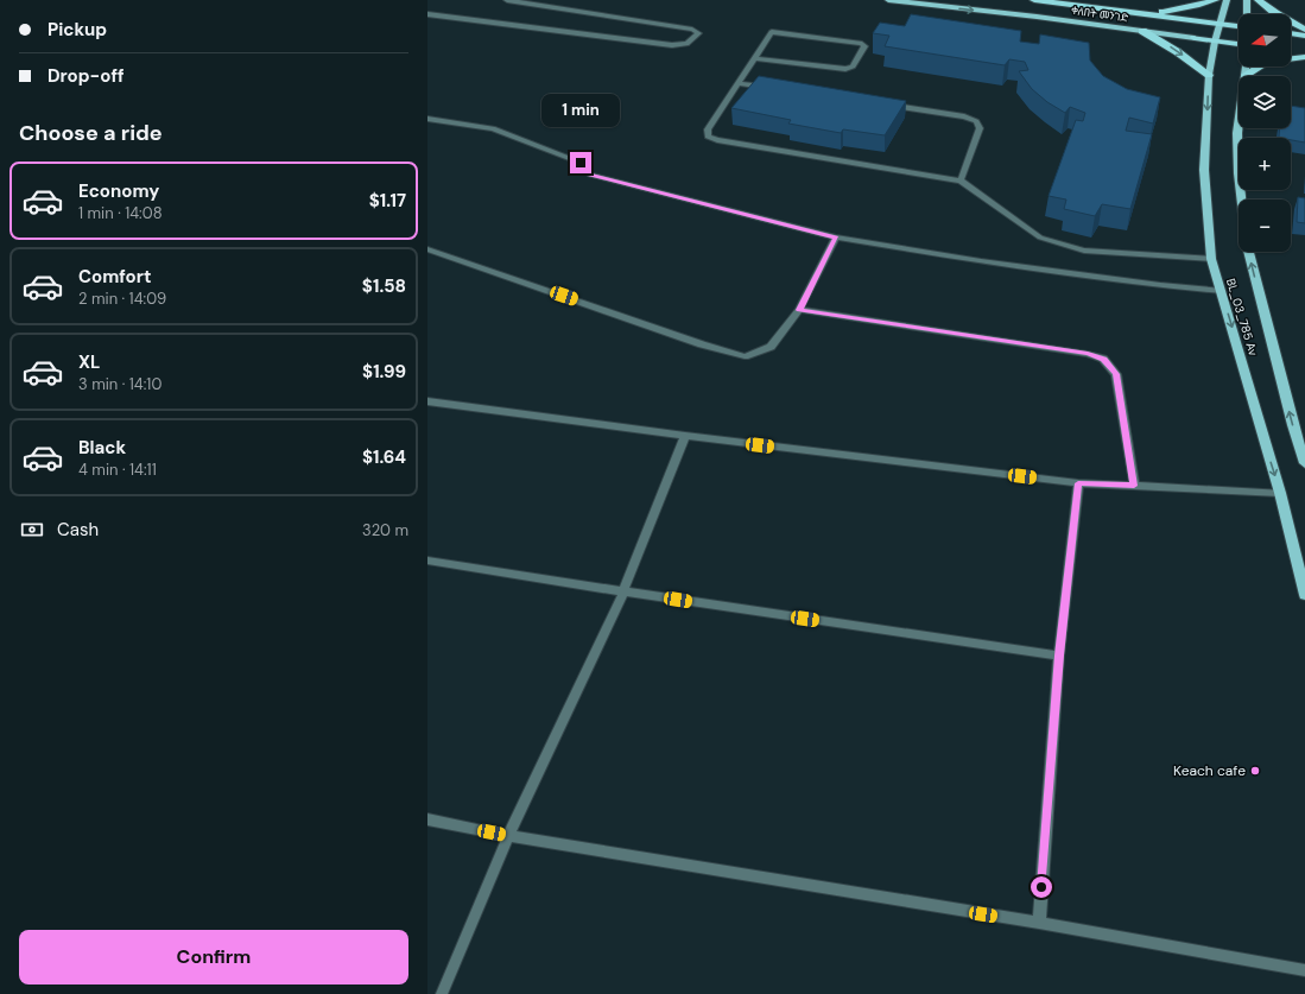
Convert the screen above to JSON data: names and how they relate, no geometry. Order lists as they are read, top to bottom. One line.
{"streets":{"main road":["ቀለበት መንገድ","BL_03_785 Av"]},"one_way":["ቀለበት መንገድ"],"places":["Keach cafe"],"north":"left","page":{"banner":["Pickup","Drop-off"],"map_buttons":["+","−"],"bubble":"1 min","heading":"Choose a ride","list":[{"name":"Economy","note":"1 min · 14:08","value":"$1.17"},{"name":"Comfort","note":"2 min · 14:09","value":"$1.58"},{"name":"XL","note":"3 min · 14:10","value":"$1.99"},{"name":"Black","note":"4 min · 14:11","value":"$1.64"}],"pay":["Cash","320 m"],"buttons":"Confirm"}}
